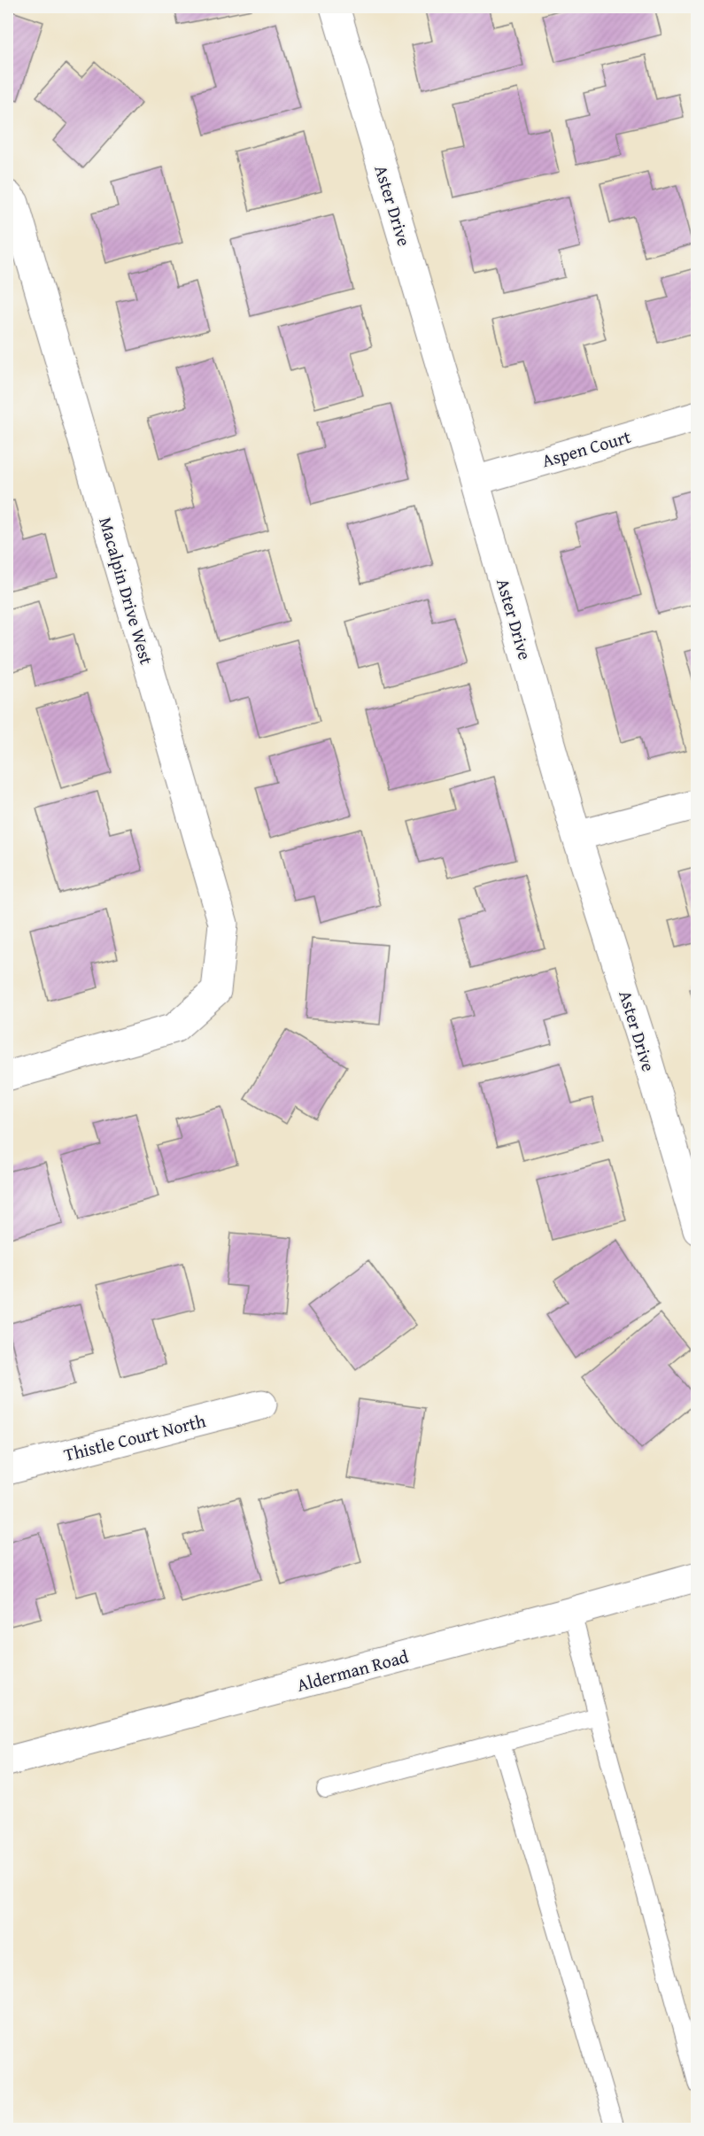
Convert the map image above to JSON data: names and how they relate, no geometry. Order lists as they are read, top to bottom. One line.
{"streets":{"street":["Aster Drive","Aspen Court","Macalpin Drive West","Thistle Court North","Alderman Road"]},"crossings":[["Aster Drive","Aspen Court"]]}
